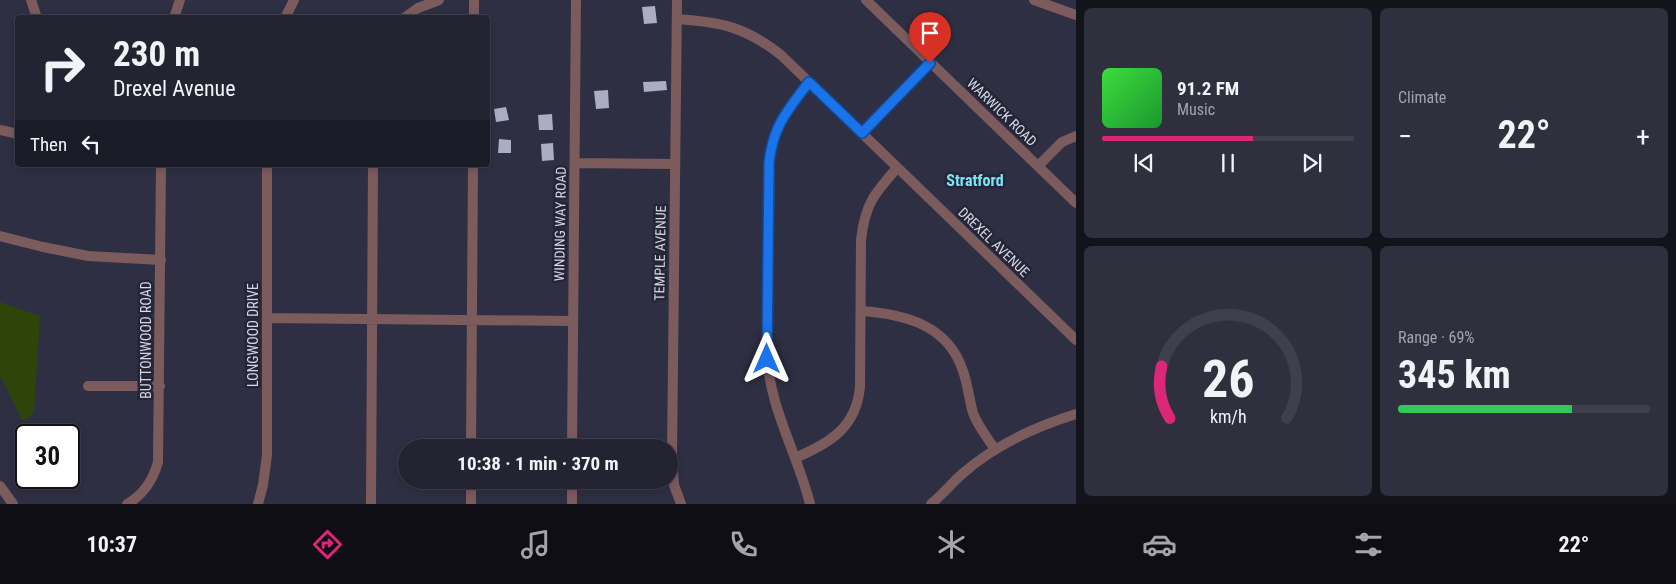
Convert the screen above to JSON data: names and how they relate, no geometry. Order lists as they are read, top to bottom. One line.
{"streets":{"street":["WARWICK ROAD","WINDING WAY ROAD","DREXEL AVENUE","TEMPLE AVENUE","LONGWOOD DRIVE","BUTTONWOOD ROAD"]},"crossings":[["DREXEL AVENUE","TEMPLE AVENUE"]],"districts":["Stratford"],"page":{"tile":["Climate",["Range · 69%","345 km"]],"turn":["230 m","Drexel Avenue"],"song":["91.2 FM","Music"],"heat":["−","22°","+"],"then":"Then","limit":"30","trip":"10:38 · 1 min · 370 m","tabs":["10:37","22°"],"gauge":["26","km/h"]}}
